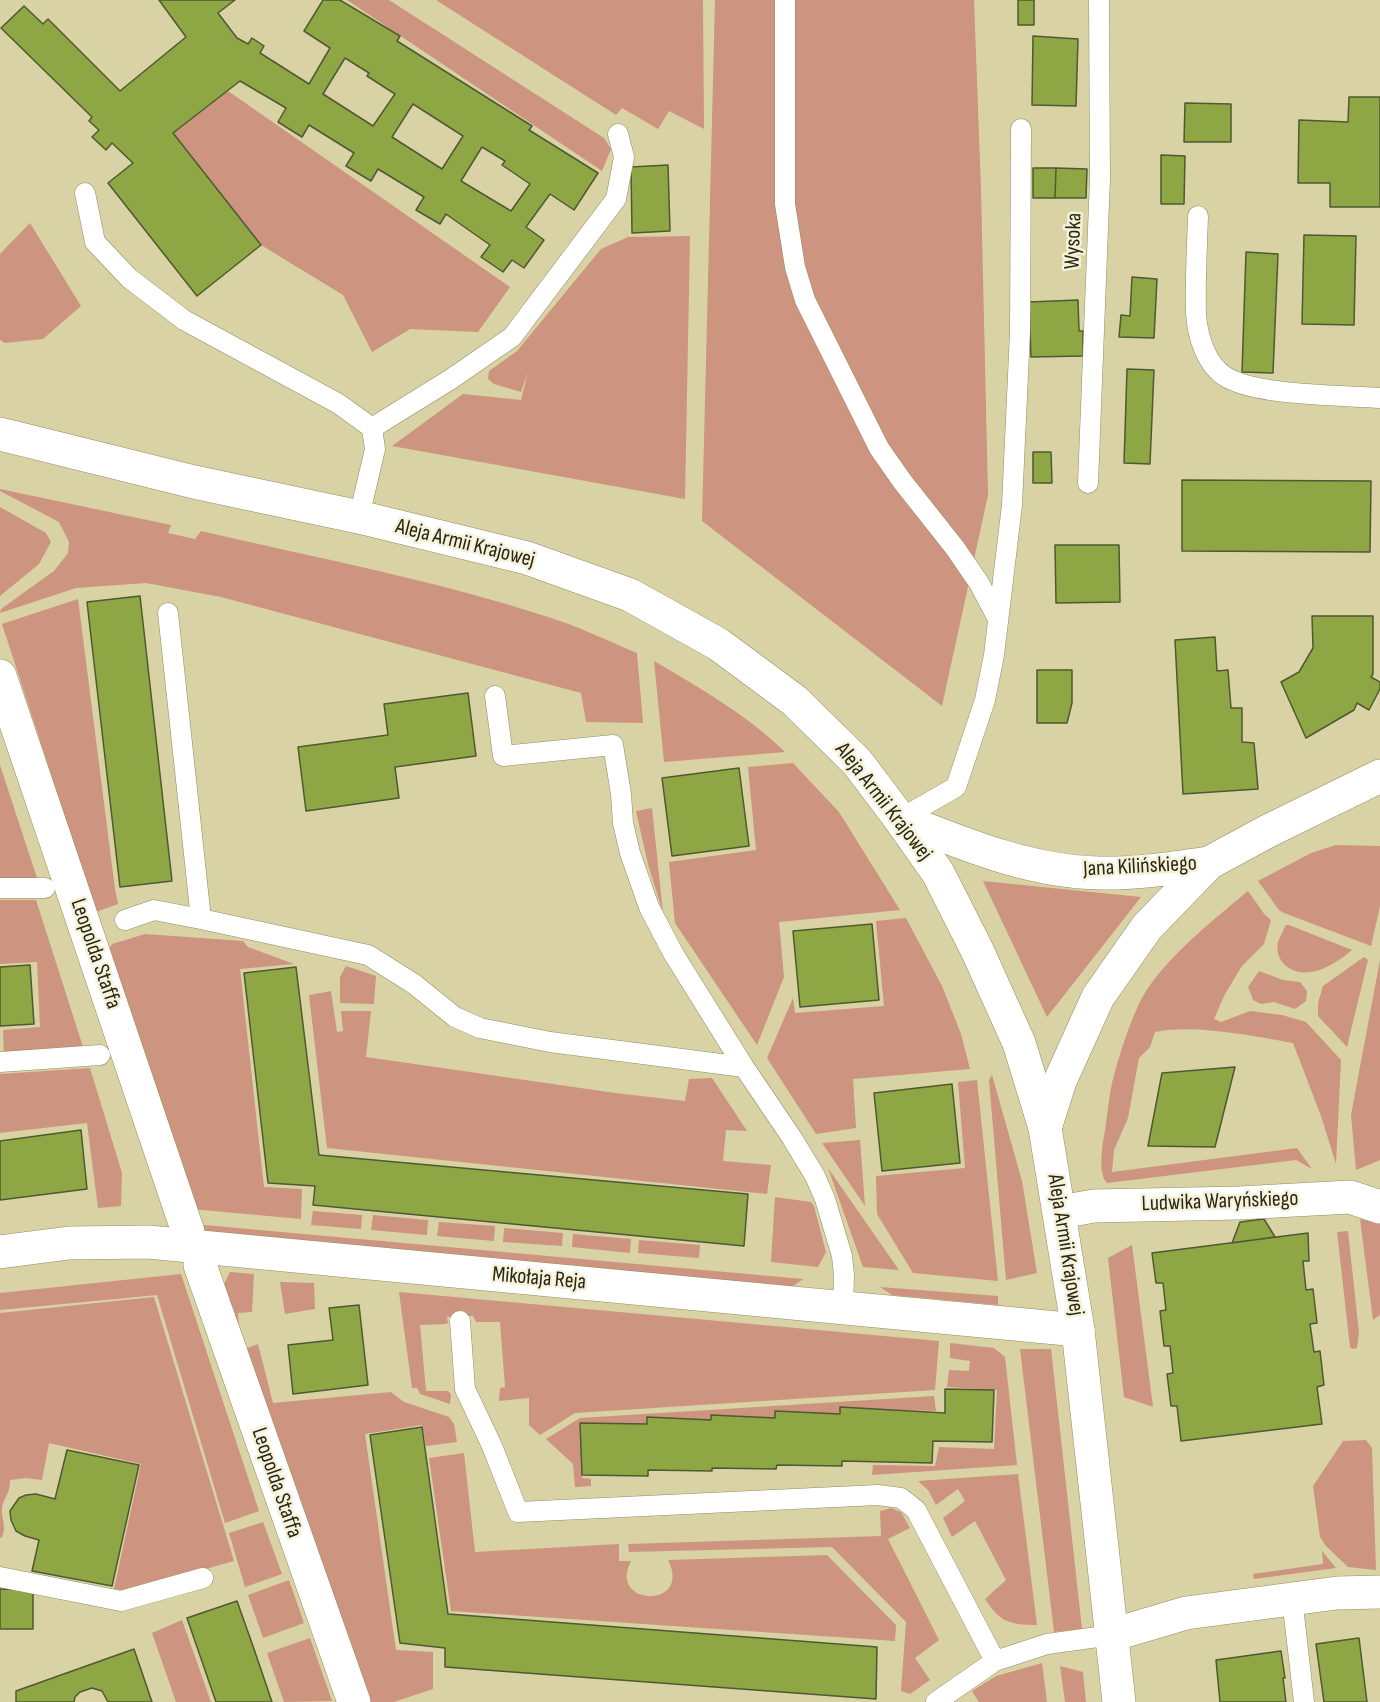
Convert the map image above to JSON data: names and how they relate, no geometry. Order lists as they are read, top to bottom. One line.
{"streets":{"street":["Aleja Armii Krajowej","Jana Kilińskiego","Leopolda Staffa","Ludwika Waryńskiego","Mikołaja Reja"],"lane":["Wysoka"]},"crossings":[["Aleja Armii Krajowej","Jana Kilińskiego"],["Aleja Armii Krajowej","Ludwika Waryńskiego"],["Aleja Armii Krajowej","Mikołaja Reja"]]}
